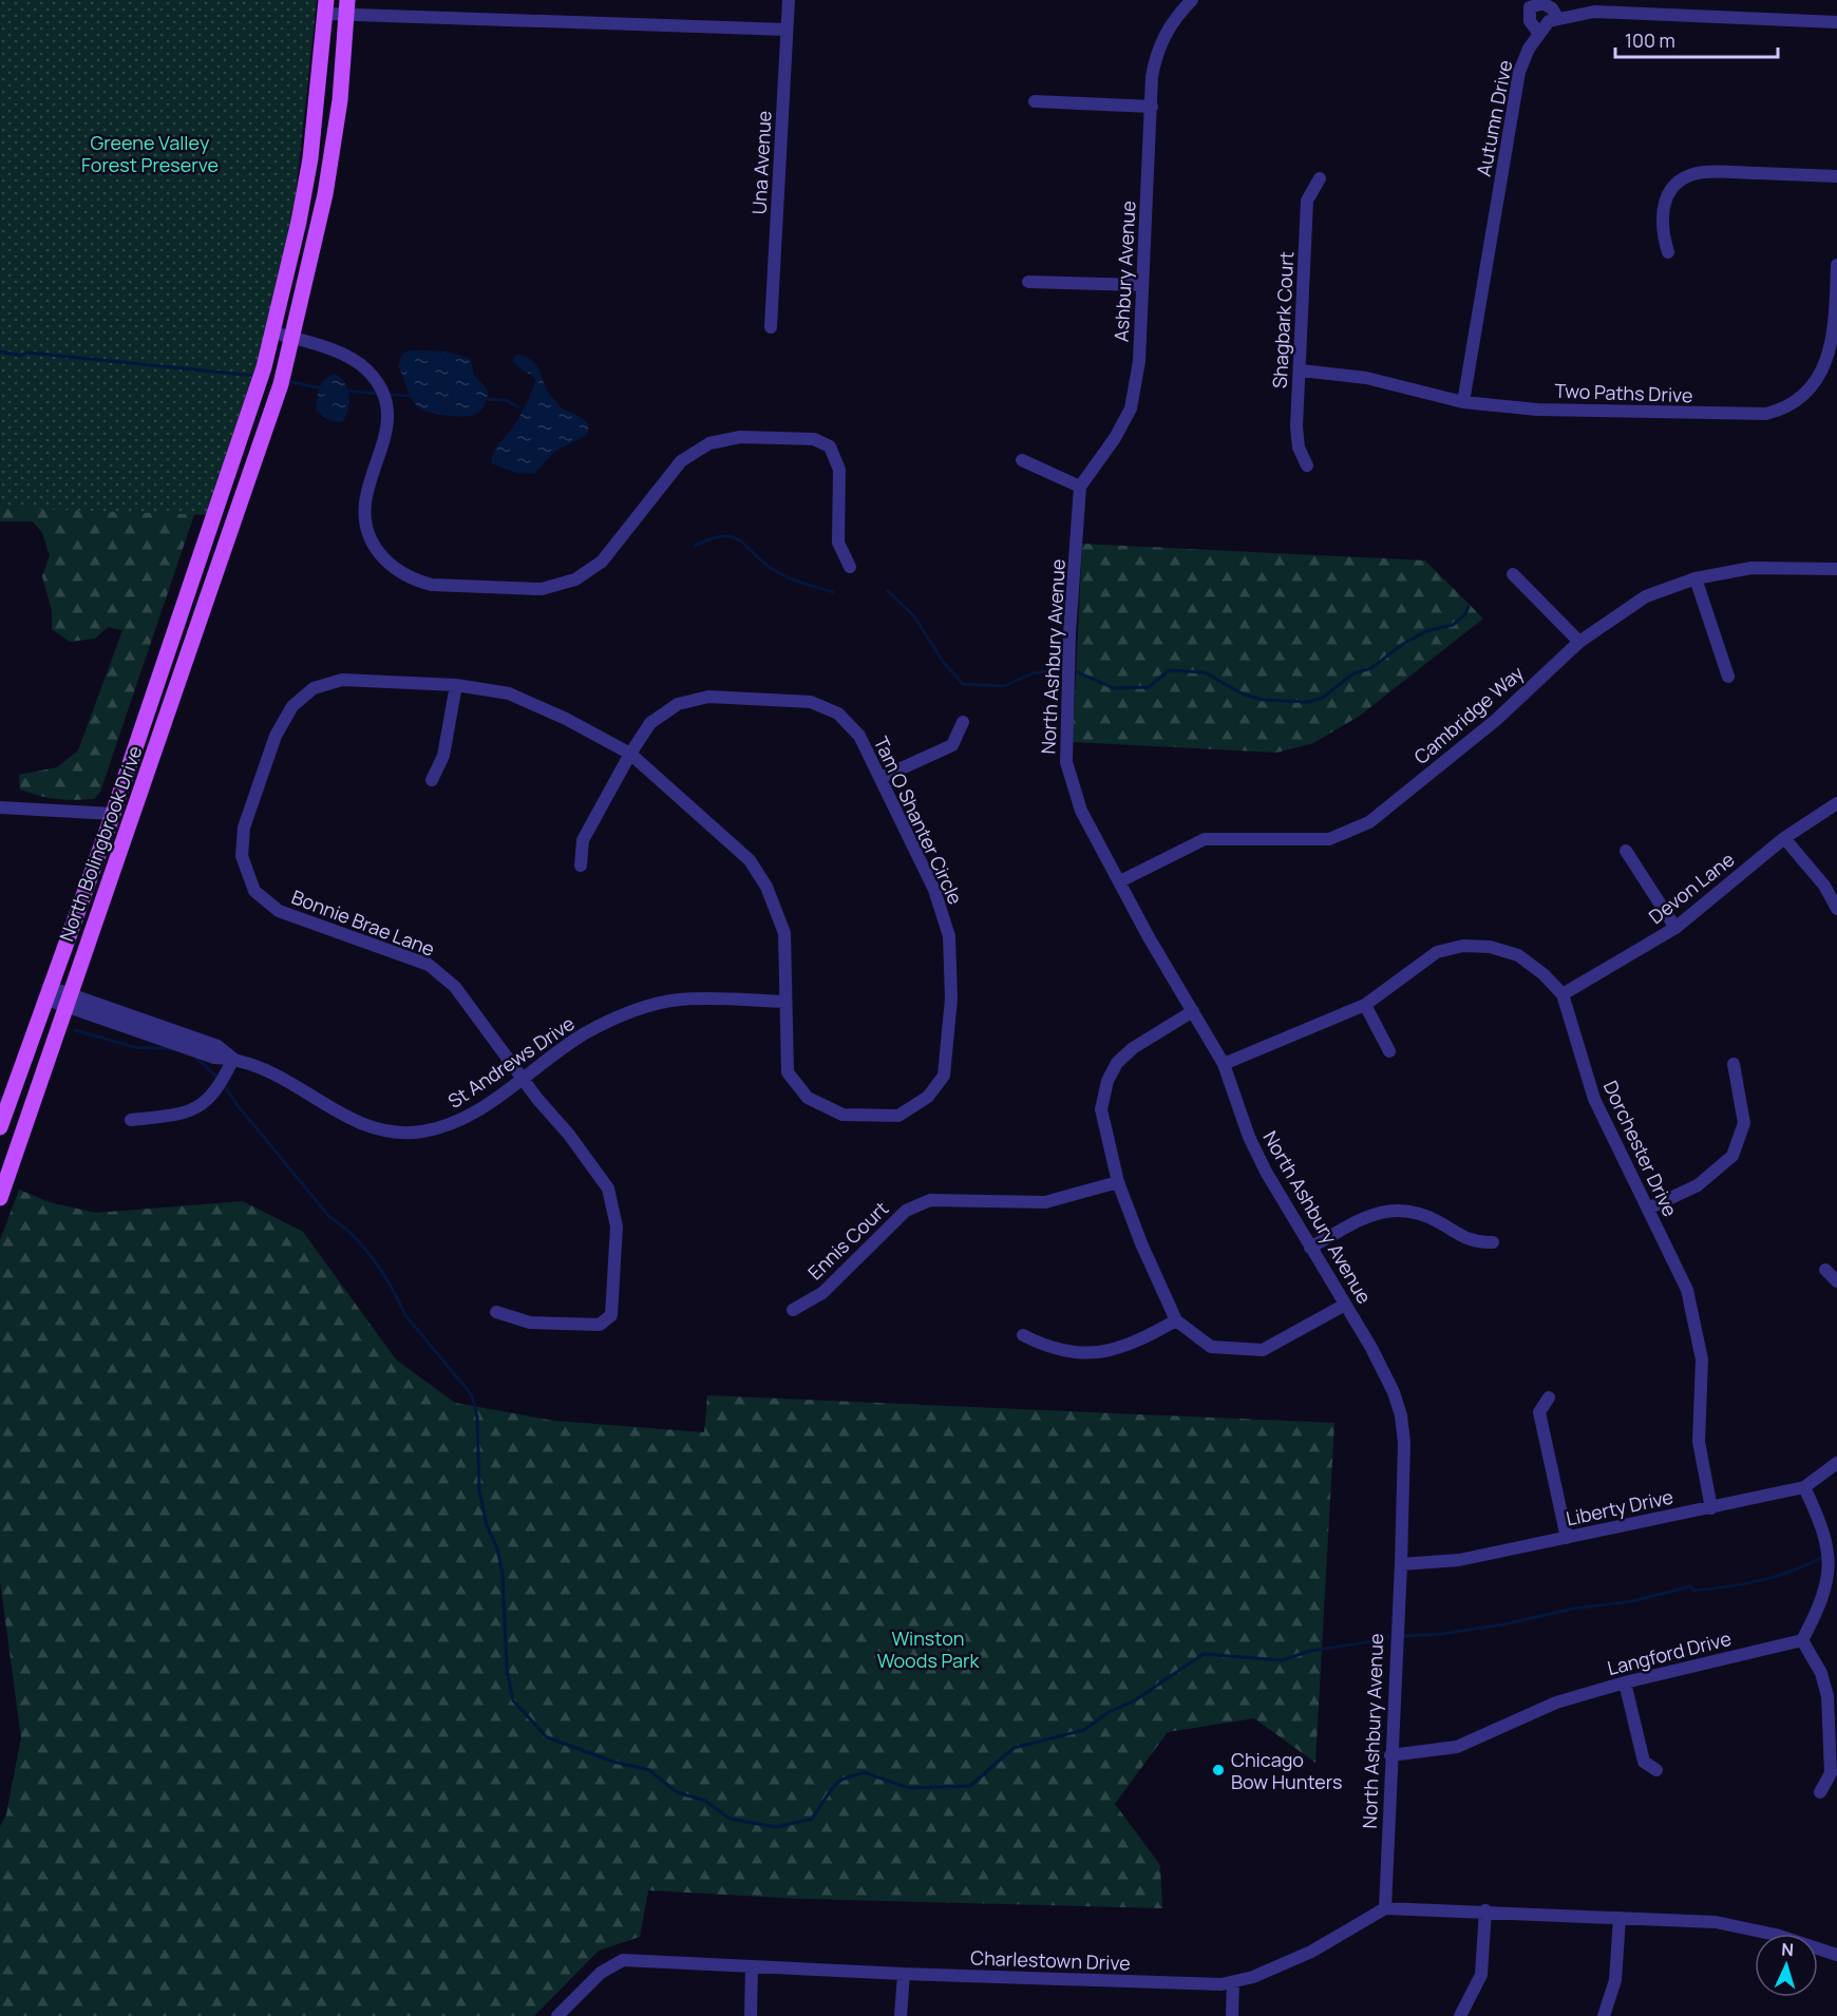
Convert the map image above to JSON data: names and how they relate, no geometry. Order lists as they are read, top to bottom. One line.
{"streets":{"main road":["North Bolingbrook Drive"],"street":["Autumn Drive","Una Avenue","Ashbury Avenue","Shagbark Court","Two Paths Drive","North Ashbury Avenue","Cambridge Way","Tam O Shanter Circle","Devon Lane","Bonnie Brae Lane","St Andrews Drive","Dorchester Drive","Ennis Court","Liberty Drive","Langford Drive","Charlestown Drive"]},"crossings":[["Autumn Drive","Two Paths Drive"],["Ashbury Avenue","North Ashbury Avenue"],["Shagbark Court","Two Paths Drive"],["North Ashbury Avenue","Cambridge Way"],["North Ashbury Avenue","Liberty Drive"],["North Ashbury Avenue","Langford Drive"],["North Ashbury Avenue","Charlestown Drive"],["Tam O Shanter Circle","Bonnie Brae Lane"],["Tam O Shanter Circle","St Andrews Drive"],["North Bolingbrook Drive","St Andrews Drive"],["Devon Lane","Dorchester Drive"],["Bonnie Brae Lane","St Andrews Drive"],["Dorchester Drive","Liberty Drive"]],"parks":["Greene Valley Forest Preserve","Winston Woods Park"],"places":["Chicago Bow Hunters"],"scale_bar":"100 m","north":"top"}
